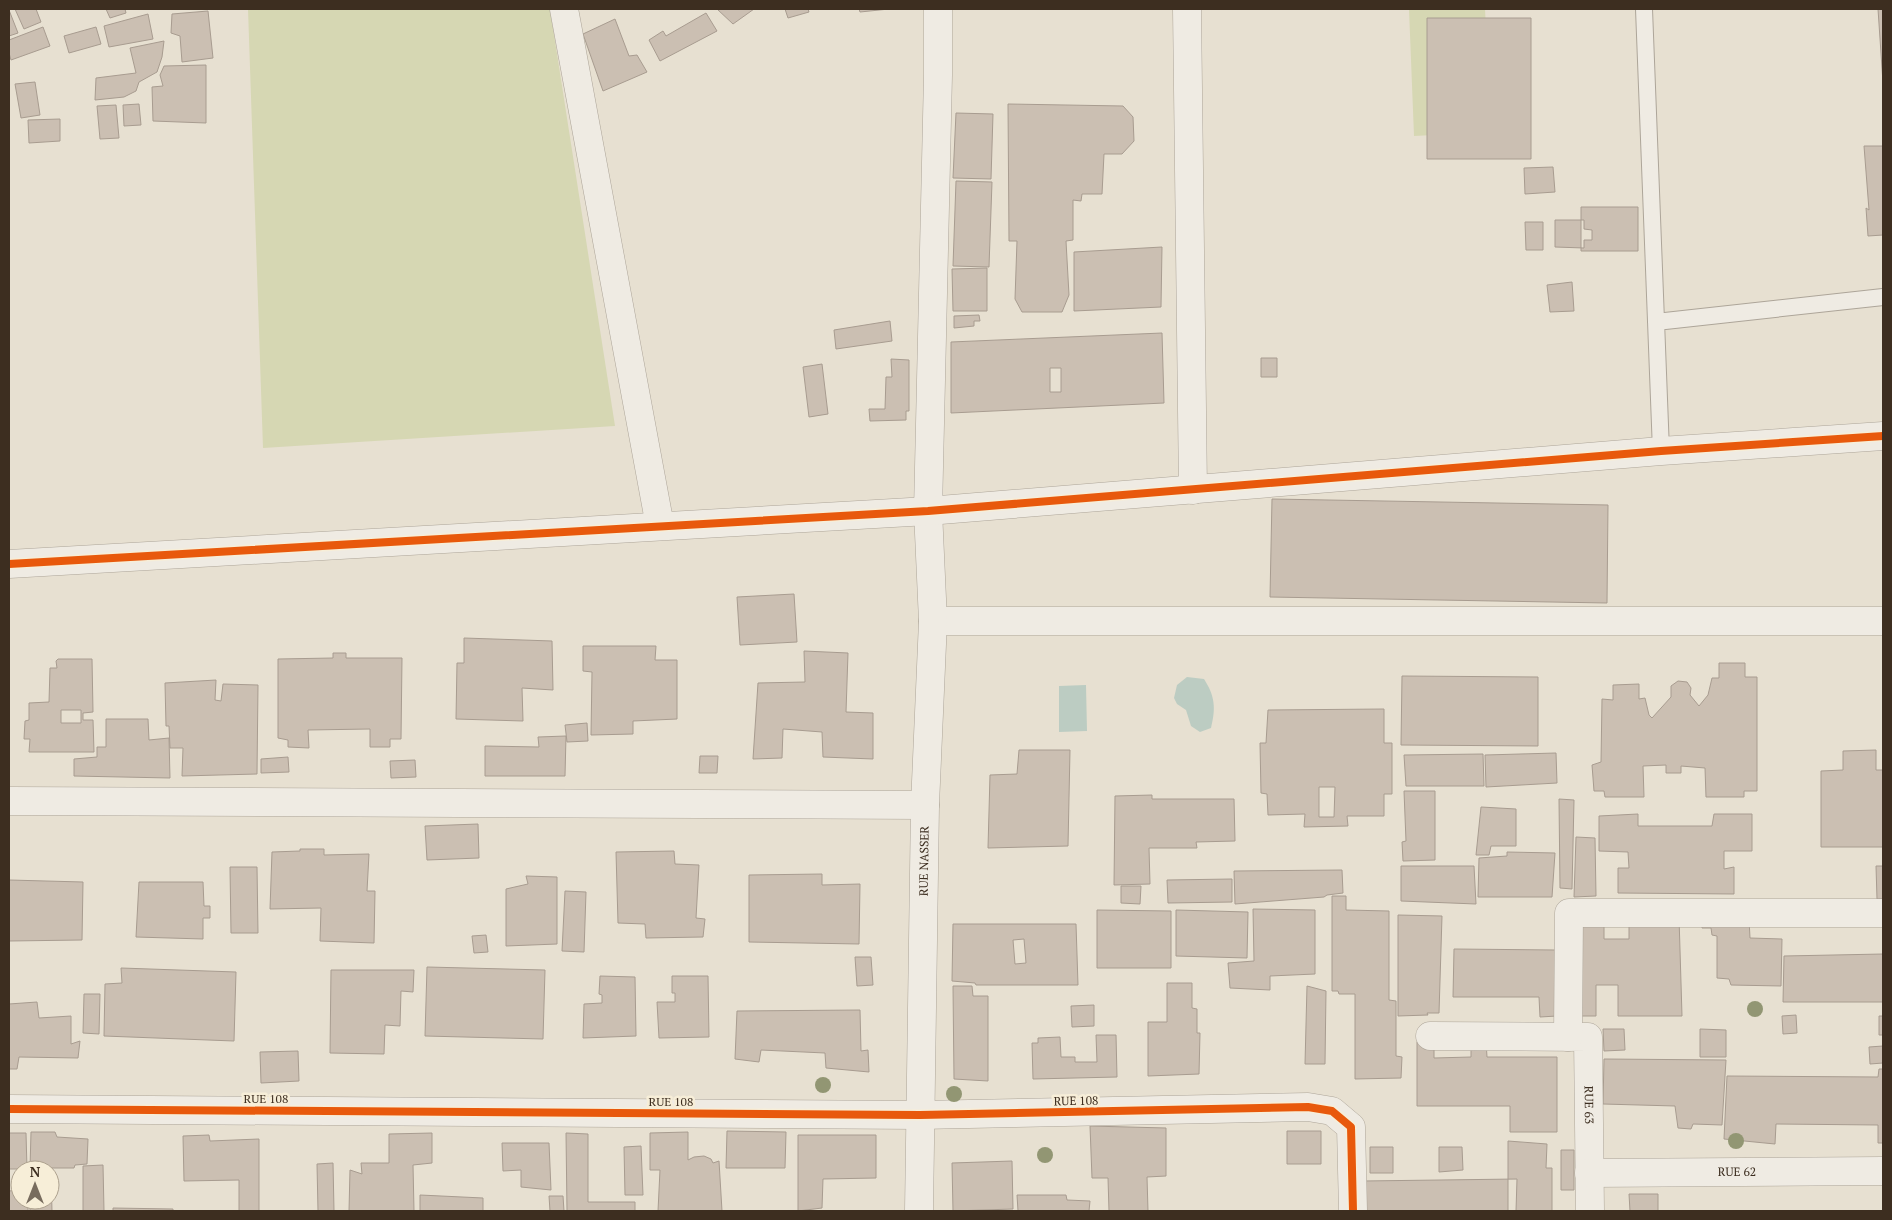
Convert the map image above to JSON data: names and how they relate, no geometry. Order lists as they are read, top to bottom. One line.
{"streets":{"street":["RUE NASSER","RUE 108","RUE 63","RUE 62"]},"crossings":[["RUE NASSER","RUE 108"],["RUE 63","RUE 62"]],"north":"top"}
